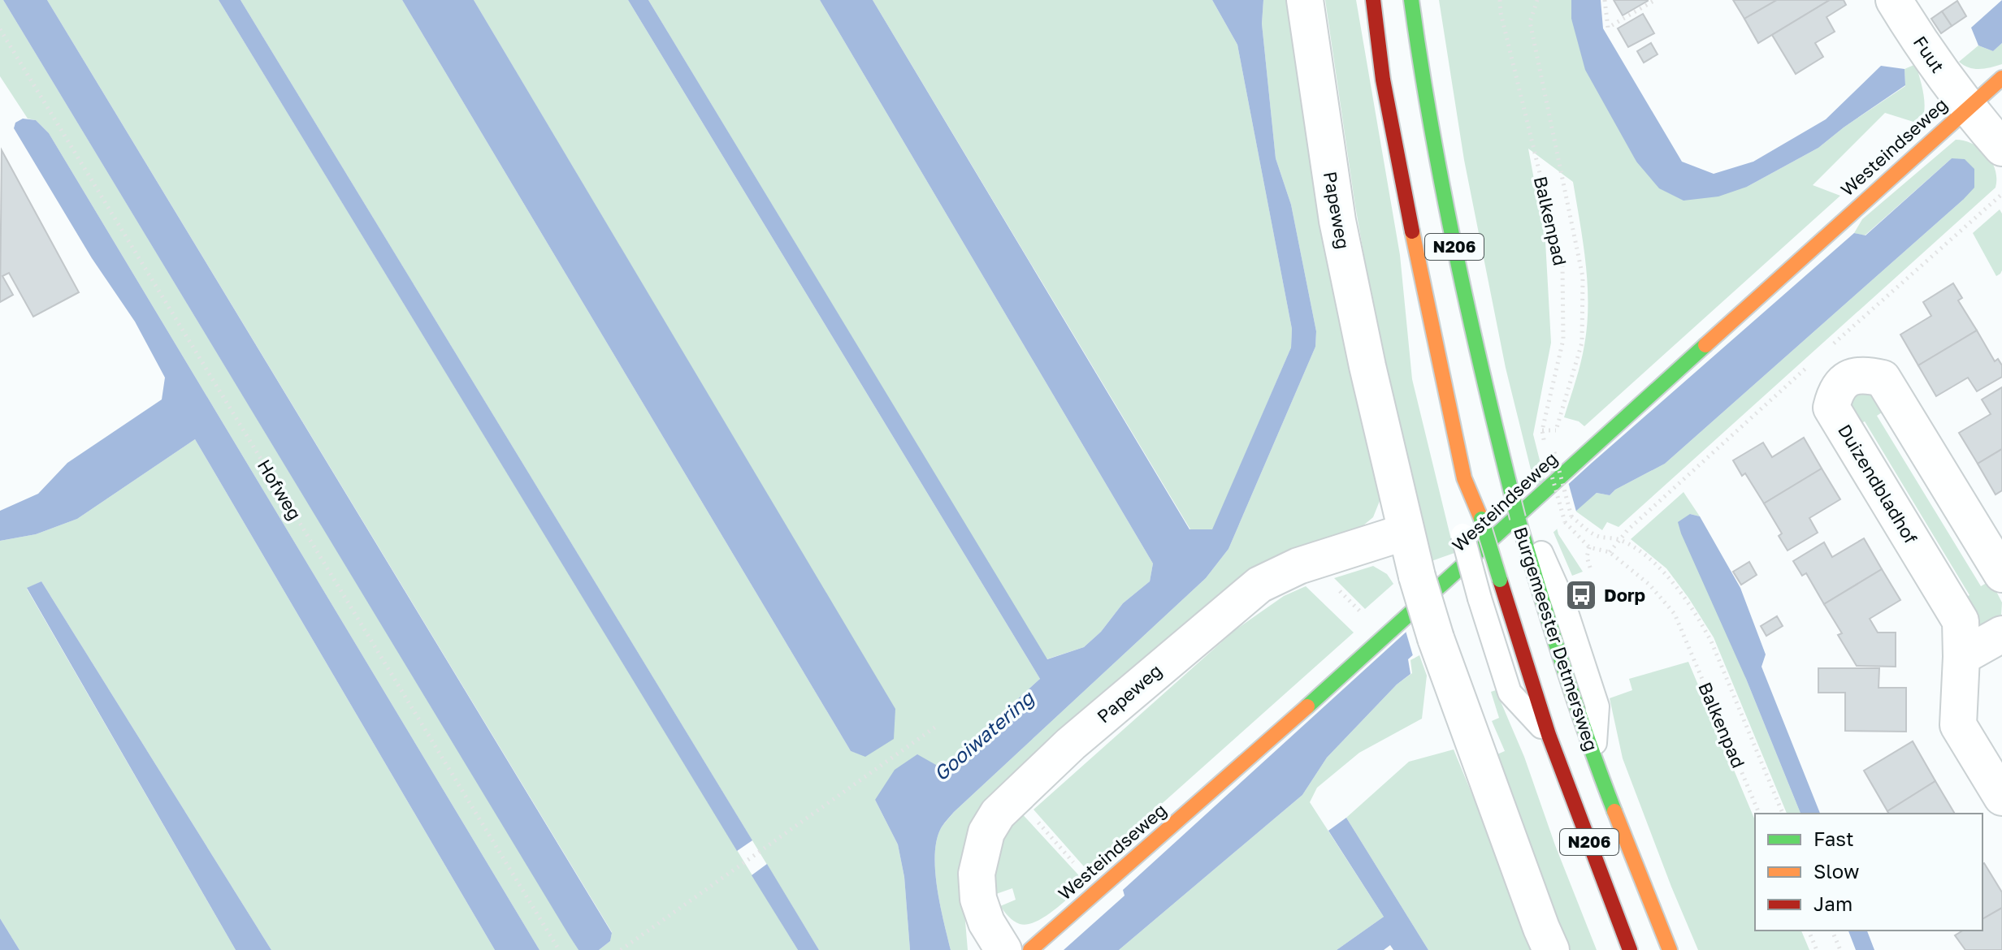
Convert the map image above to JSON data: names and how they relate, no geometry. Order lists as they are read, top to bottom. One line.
{"streets":{"main road":["Westeindseweg","N206","Burgemeester Detmersweg"],"street":["Fuut","Papeweg","Duizendbladhof"],"path":["Balkenpad","Hofweg"]},"crossings":[["Fuut","Westeindseweg"]],"water":["Gooiwatering"],"places":{"bus stop":["Dorp"]},"legend":["Fast","Slow","Jam"]}
